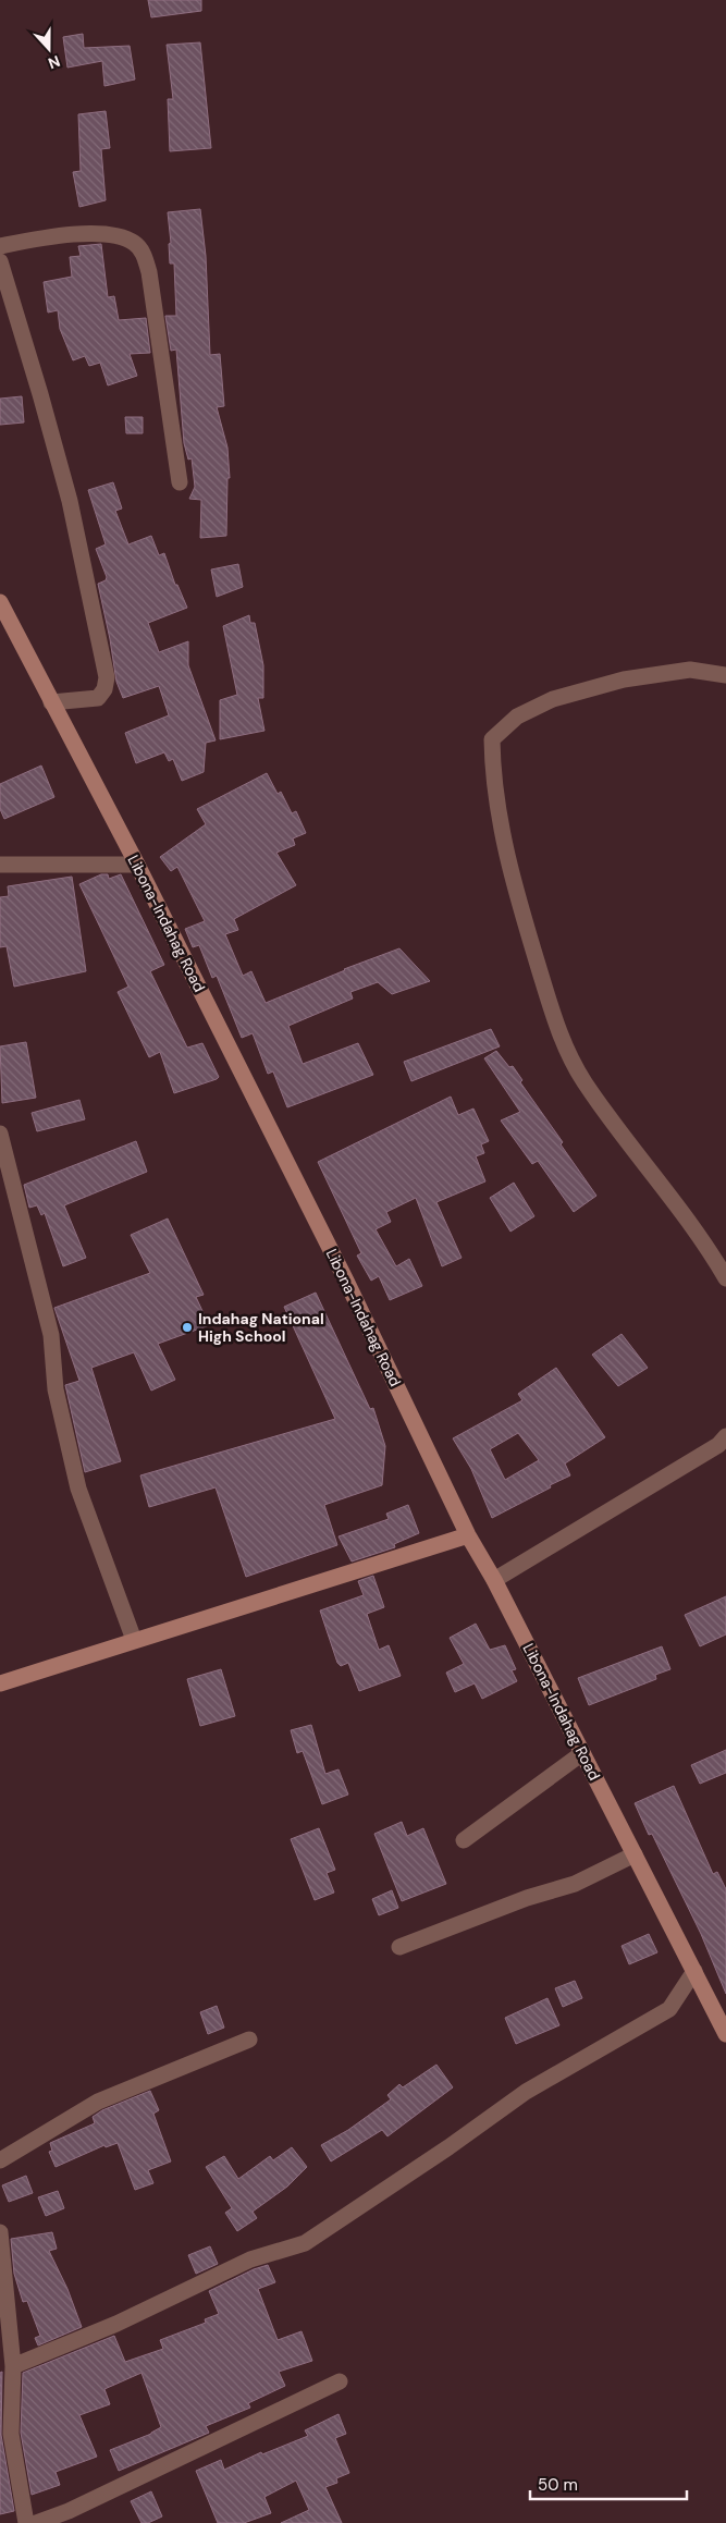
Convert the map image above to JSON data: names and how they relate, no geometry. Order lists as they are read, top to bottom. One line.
{"streets":{"main road":["Libona-Indahag Road"]},"places":["Indahag National High School"],"scale_bar":"50 m","north":"bottom"}
